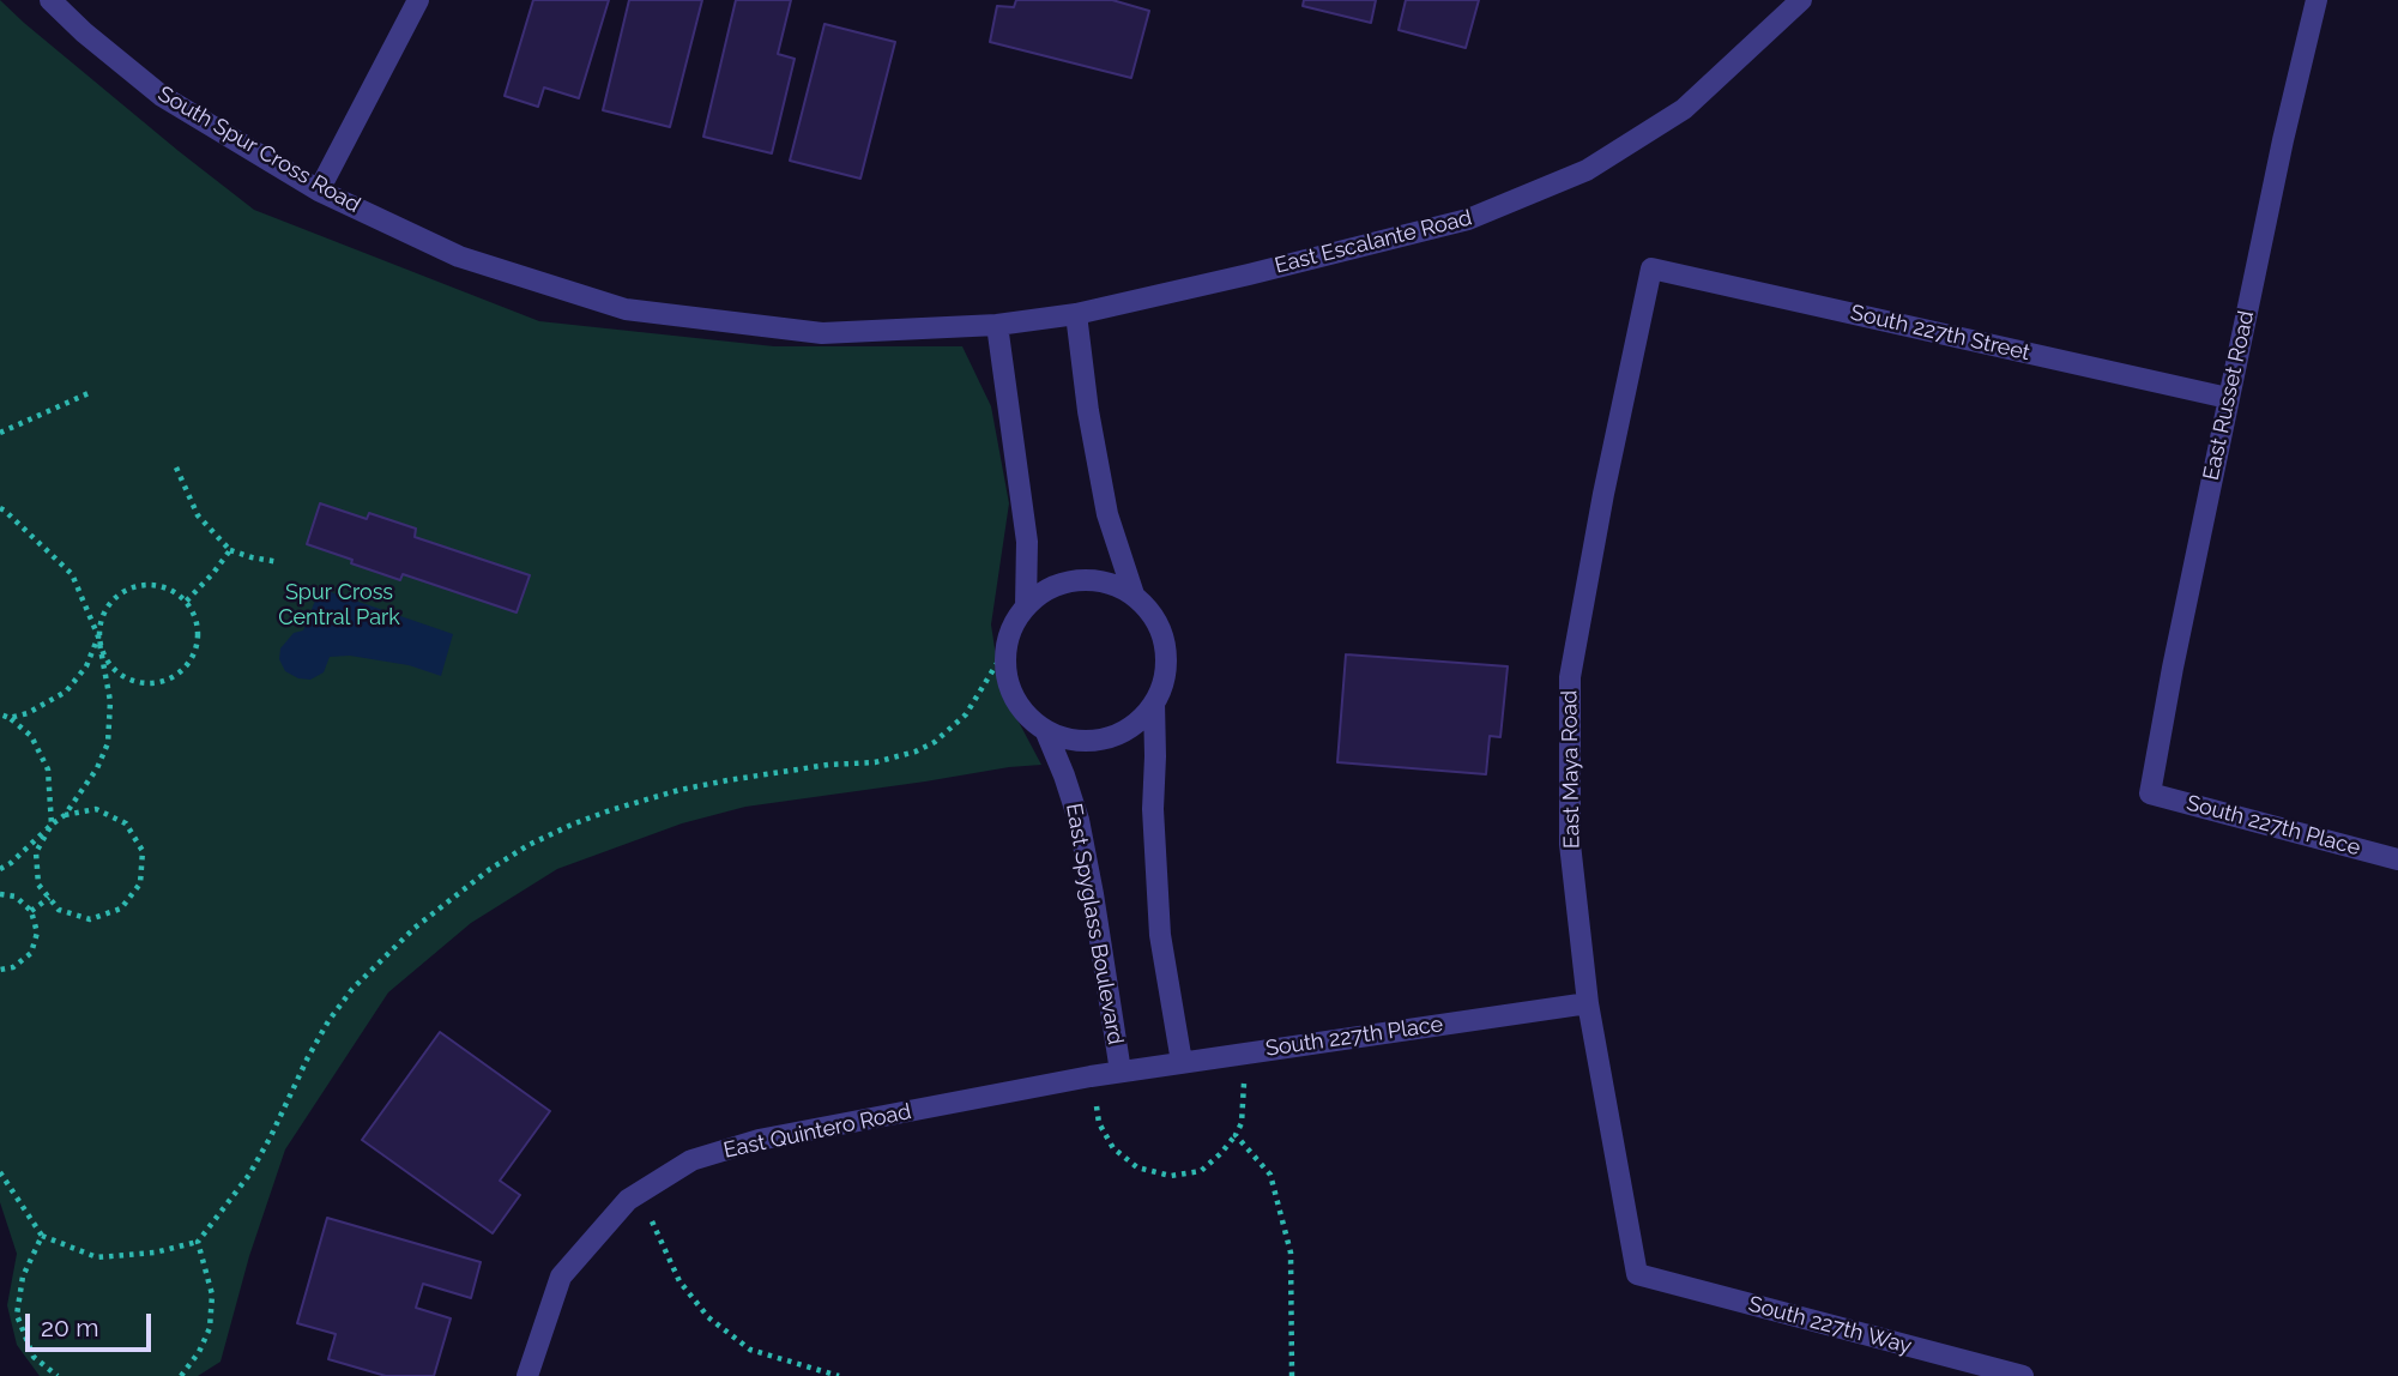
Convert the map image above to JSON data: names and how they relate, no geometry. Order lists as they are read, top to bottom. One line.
{"streets":{"street":["South Spur Cross Road","East Escalante Road","South 227th Street","East Russet Road","East Maya Road","South 227th Place","East Spyglass Boulevard","East Quintero Road","South 227th Way"]},"crossings":[["South Spur Cross Road","East Escalante Road"],["South 227th Street","East Russet Road"],["South 227th Street","East Maya Road"],["East Russet Road","South 227th Place"],["East Maya Road","South 227th Place"],["East Maya Road","South 227th Way"],["South 227th Place","East Spyglass Boulevard"],["South 227th Place","East Quintero Road"],["East Spyglass Boulevard","East Quintero Road"]],"parks":["Spur Cross Central Park"],"scale_bar":"20 m"}
